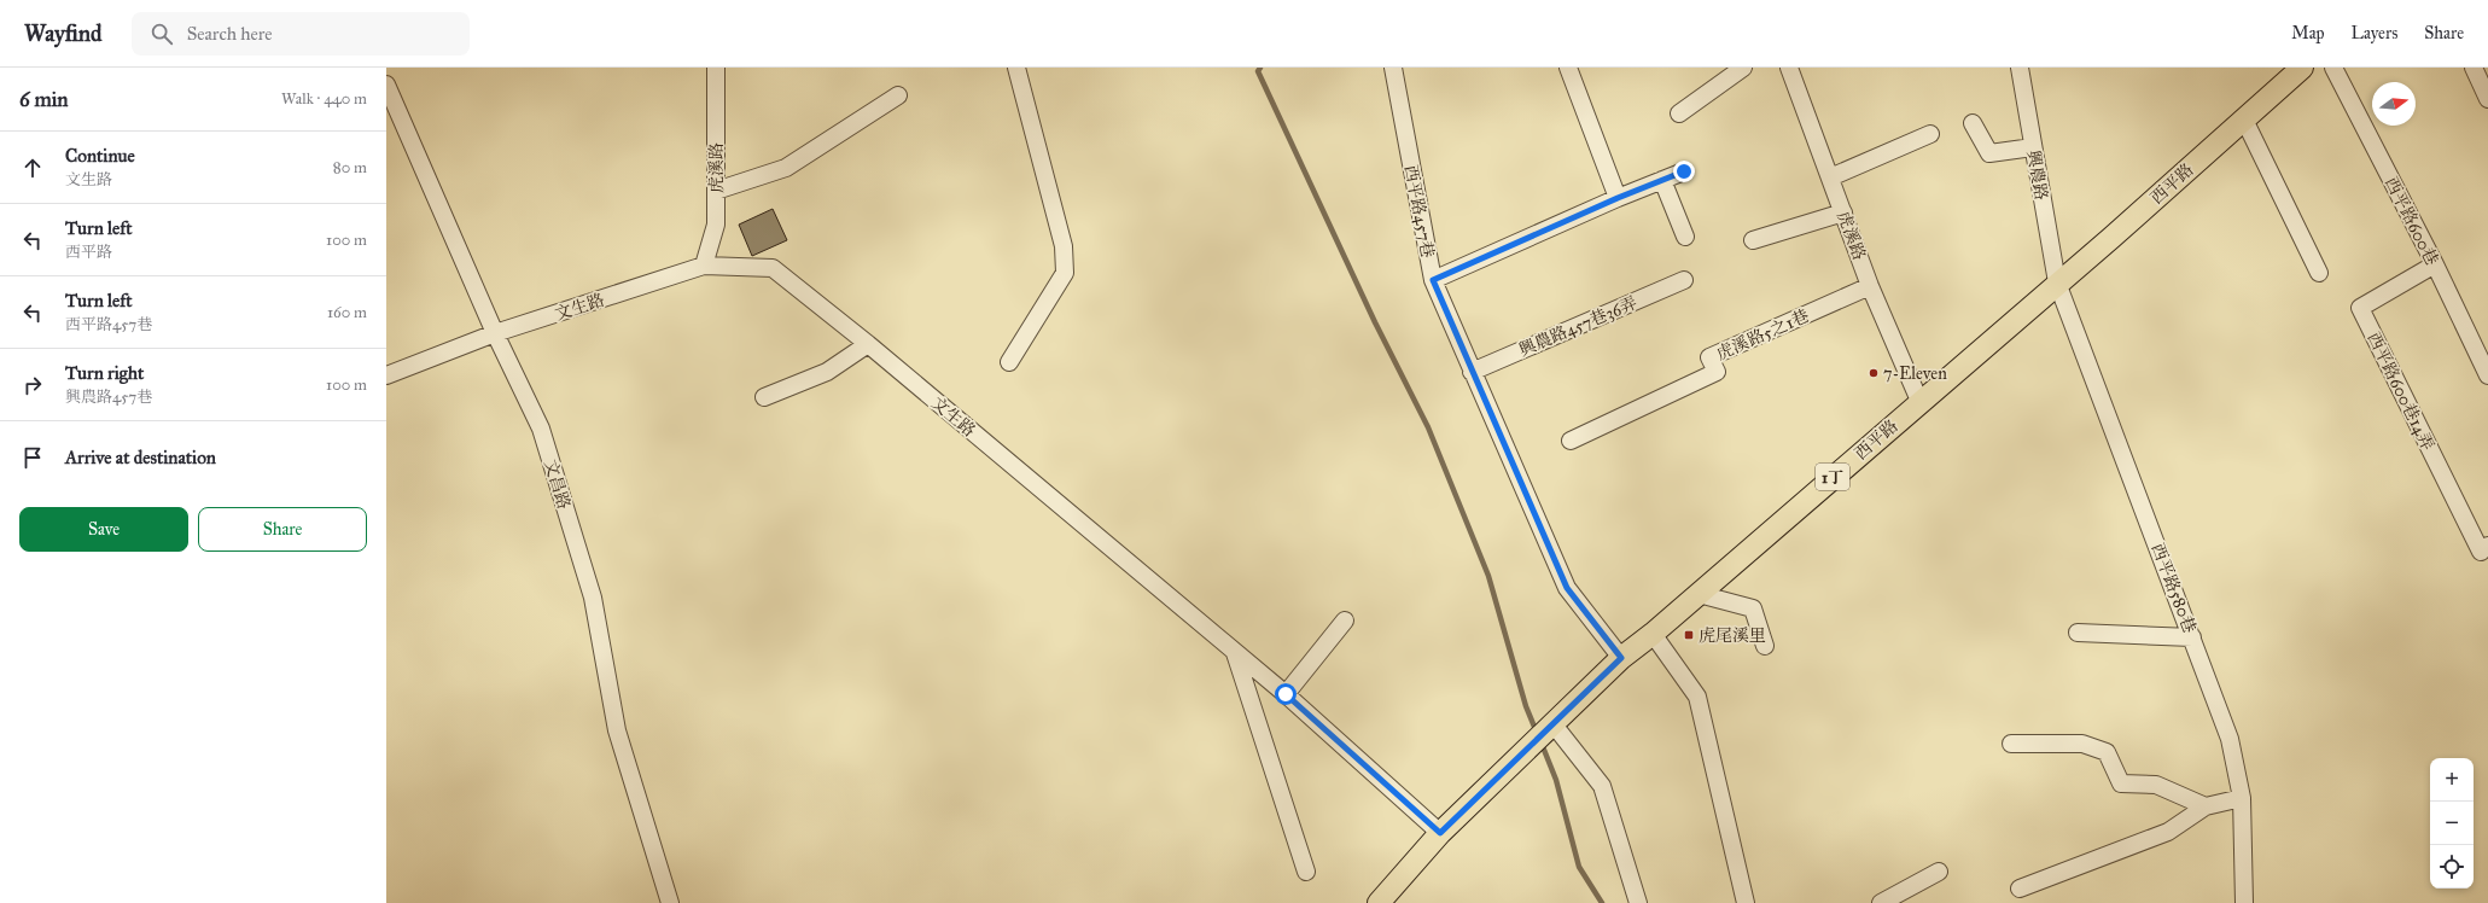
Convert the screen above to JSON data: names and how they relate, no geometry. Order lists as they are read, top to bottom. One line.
{"streets":{"main road":["西平路","1丁"],"street":["虎溪路","興農路","西平路457巷","西平路600巷","文生路","興農路457巷36弄","虎溪路5之1巷","西平路600巷14弄","文昌路","西平路580巷"]},"crossings":[["虎溪路","西平路"],["虎溪路","文生路"],["虎溪路","虎溪路5之1巷"],["興農路","西平路"],["興農路","西平路580巷"],["西平路","西平路457巷"],["西平路","文生路"],["西平路","西平路580巷"],["西平路457巷","興農路457巷36弄"],["西平路600巷","西平路600巷14弄"],["文生路","文昌路"]],"places":{"other":["7-Eleven"],"transit":["虎尾溪里"]},"north":"right","page":{"header":"Wayfind","search":"Search here","nav":["Map","Layers","Share"],"heading":["6 min","Walk · 440 m"],"list":[["Continue","文生路","80 m"],["Turn left","西平路","100 m"],["Turn left","西平路457巷","160 m"],["Turn right","興農路457巷","100 m"],"Arrive at destination"],"buttons":["Save","Share"],"map_buttons":["+","−"]}}
